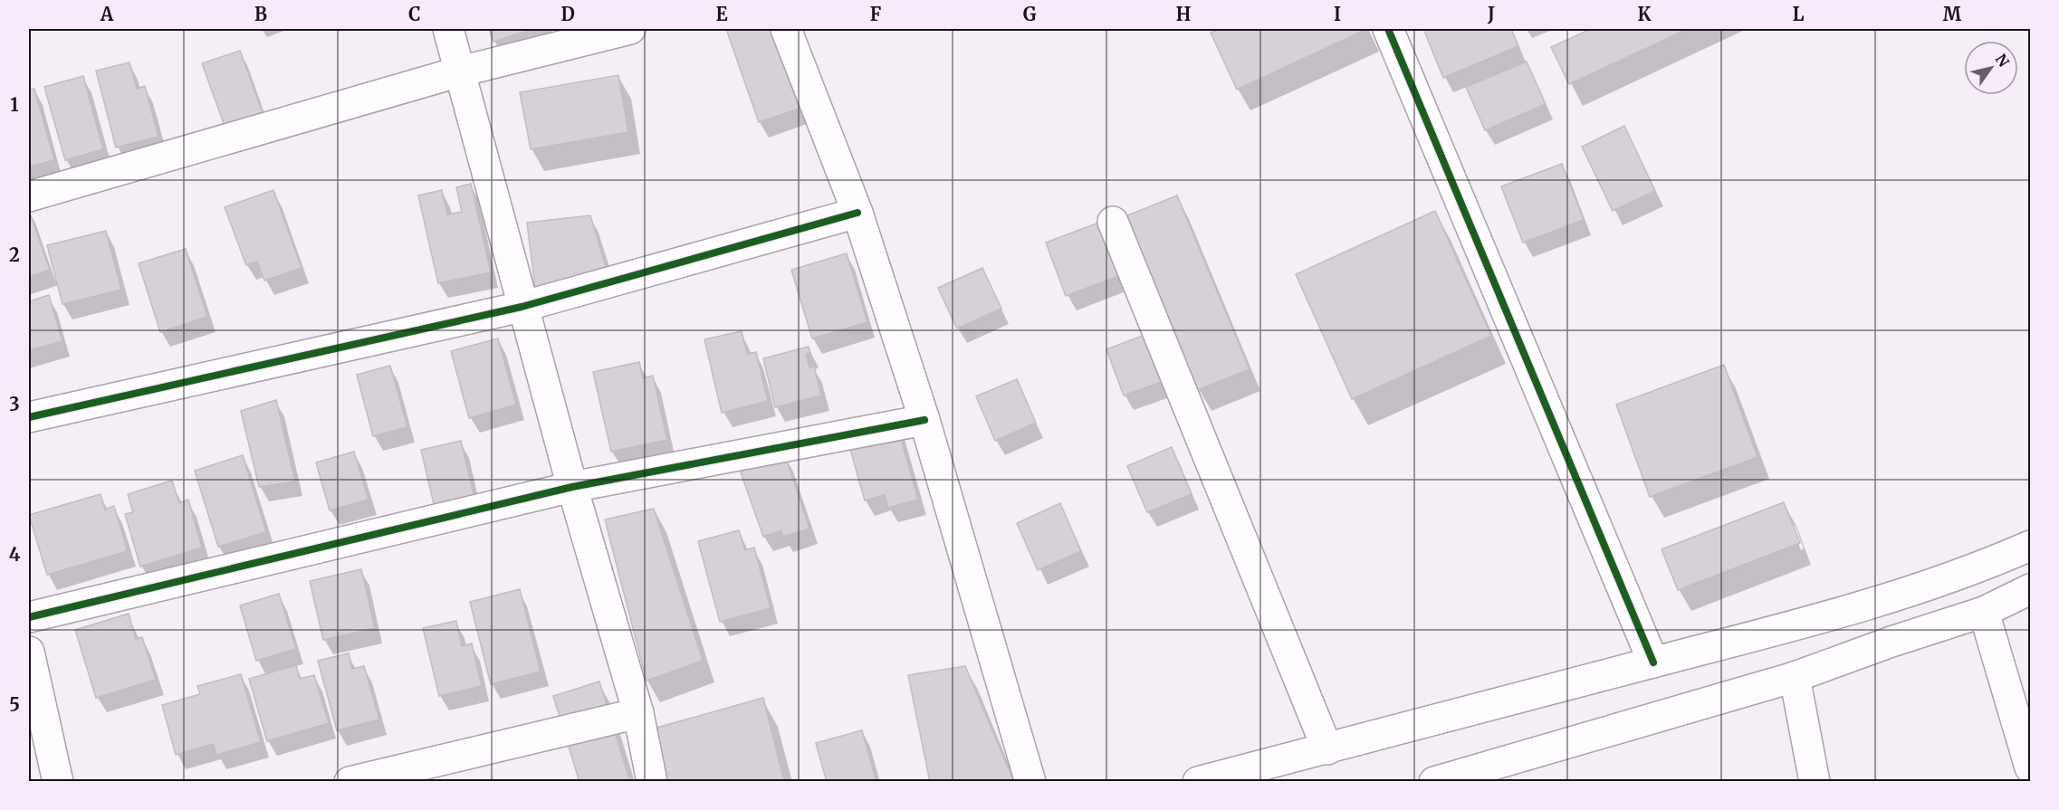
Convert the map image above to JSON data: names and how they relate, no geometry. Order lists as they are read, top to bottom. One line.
{"north":"top right","grid":{"columns":["A","B","C","D","E","F","G","H","I","J","K","L","M"],"rows":["1","2","3","4","5"]}}
